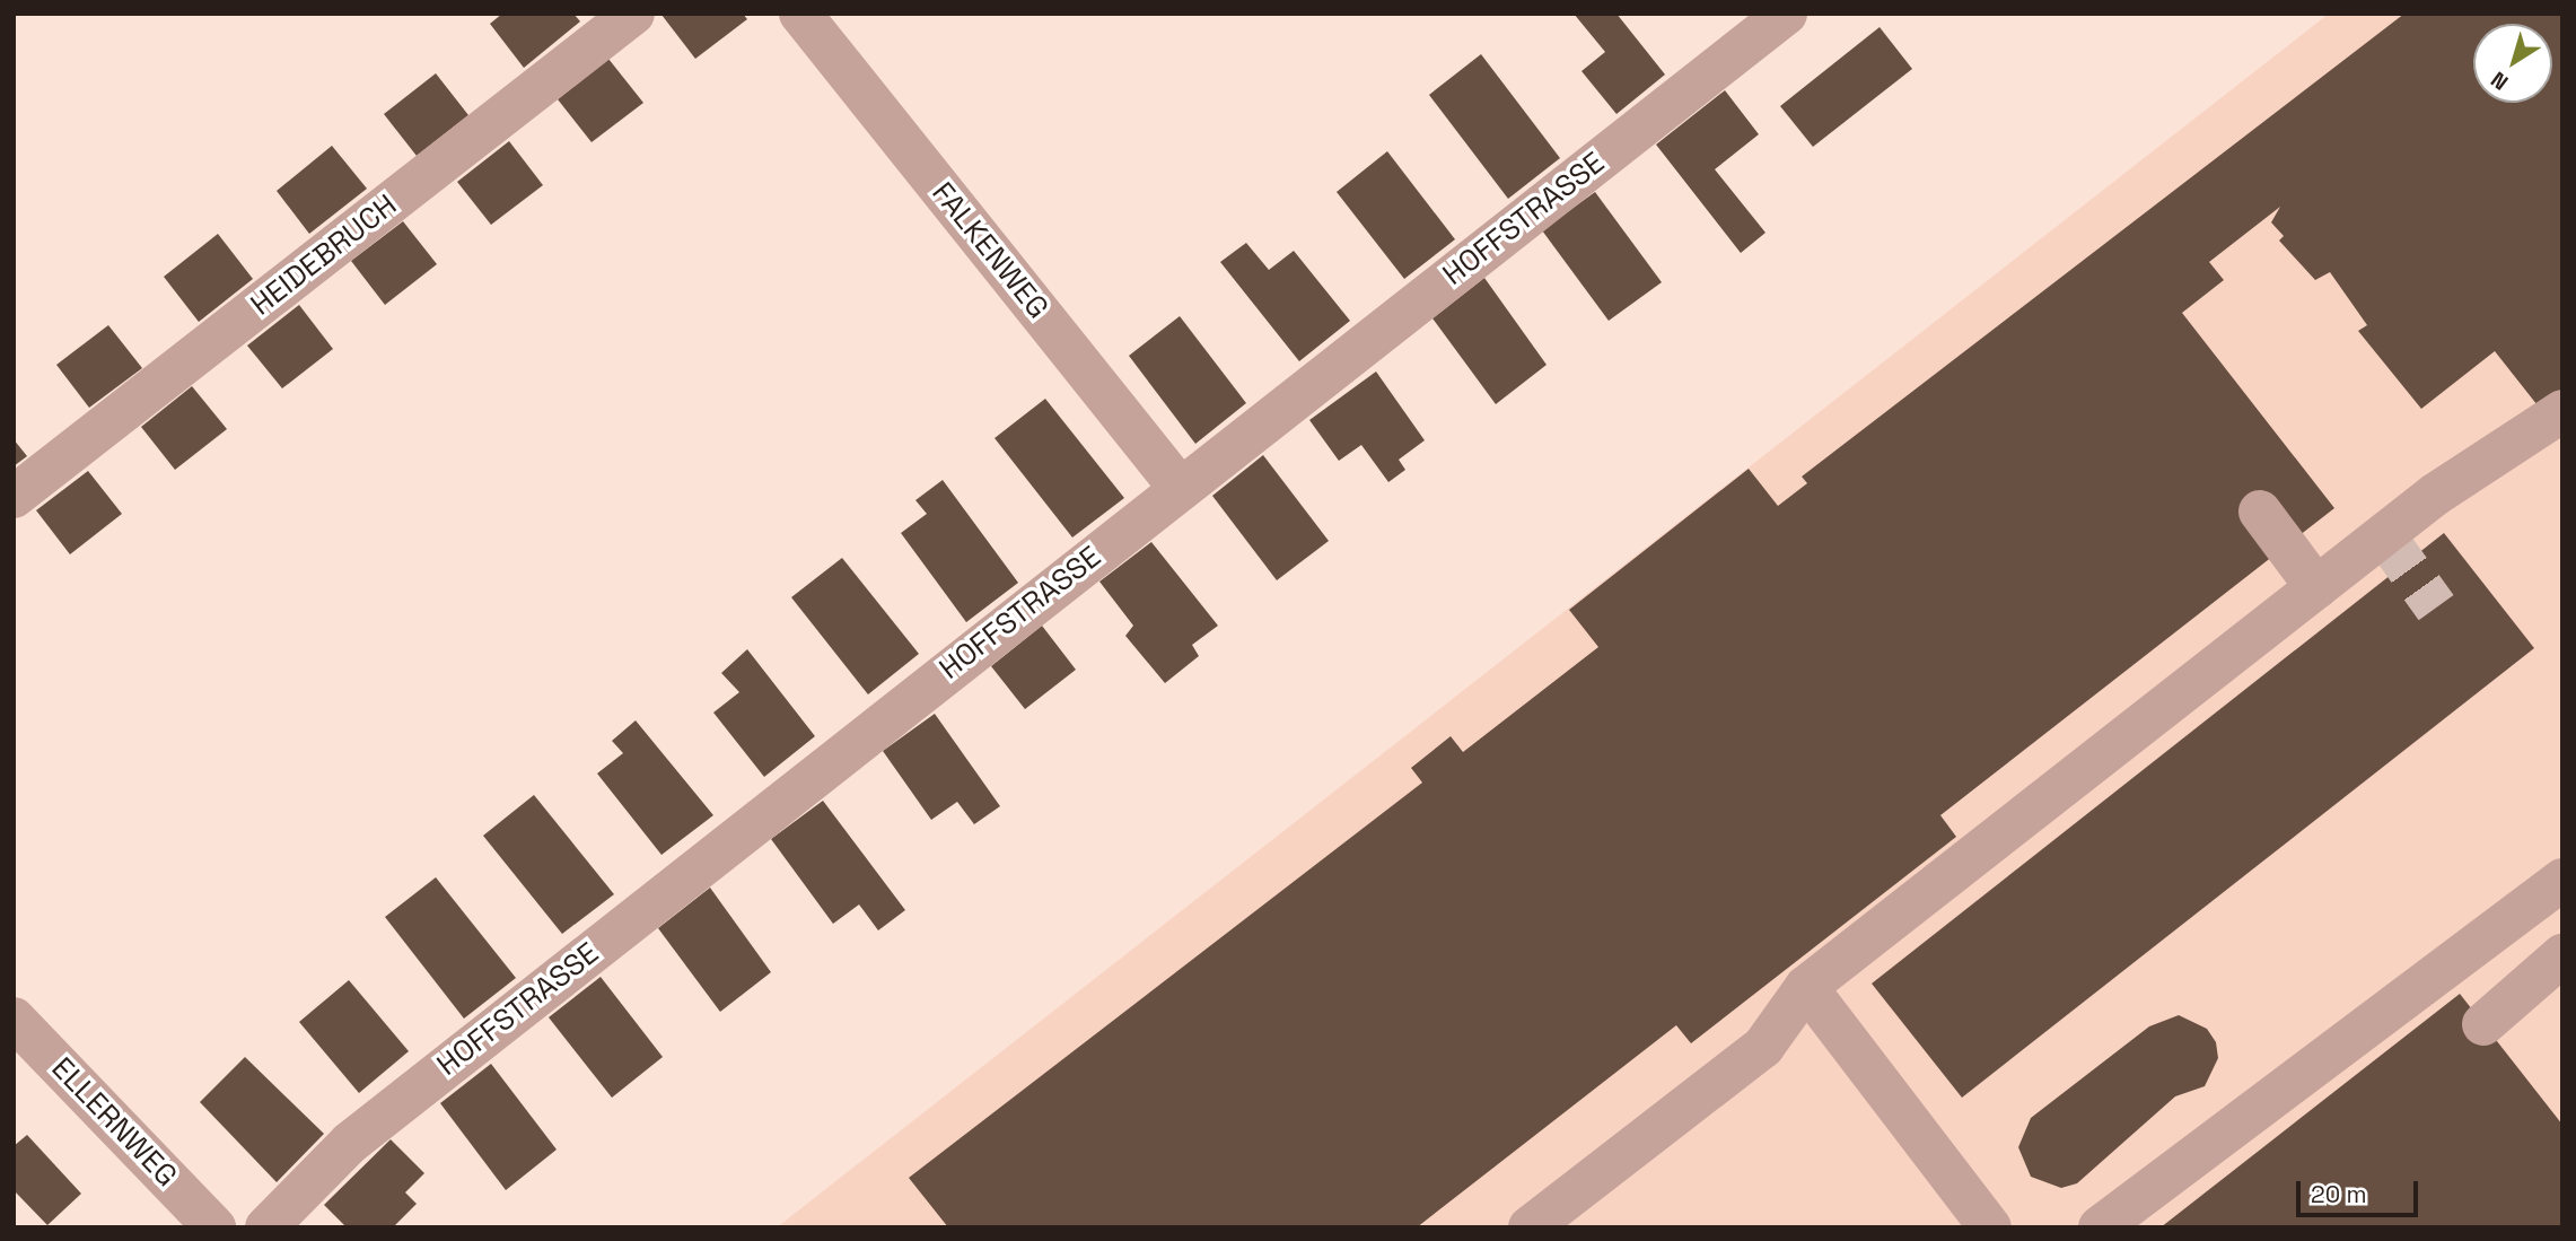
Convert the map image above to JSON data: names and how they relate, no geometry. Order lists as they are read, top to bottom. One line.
{"streets":{"street":["HOFFSTRASSE","FALKENWEG","HEIDEBRUCH","ELLERNWEG"]},"crossings":[["HOFFSTRASSE","FALKENWEG"]],"scale_bar":"20 m","north":"bottom left"}
